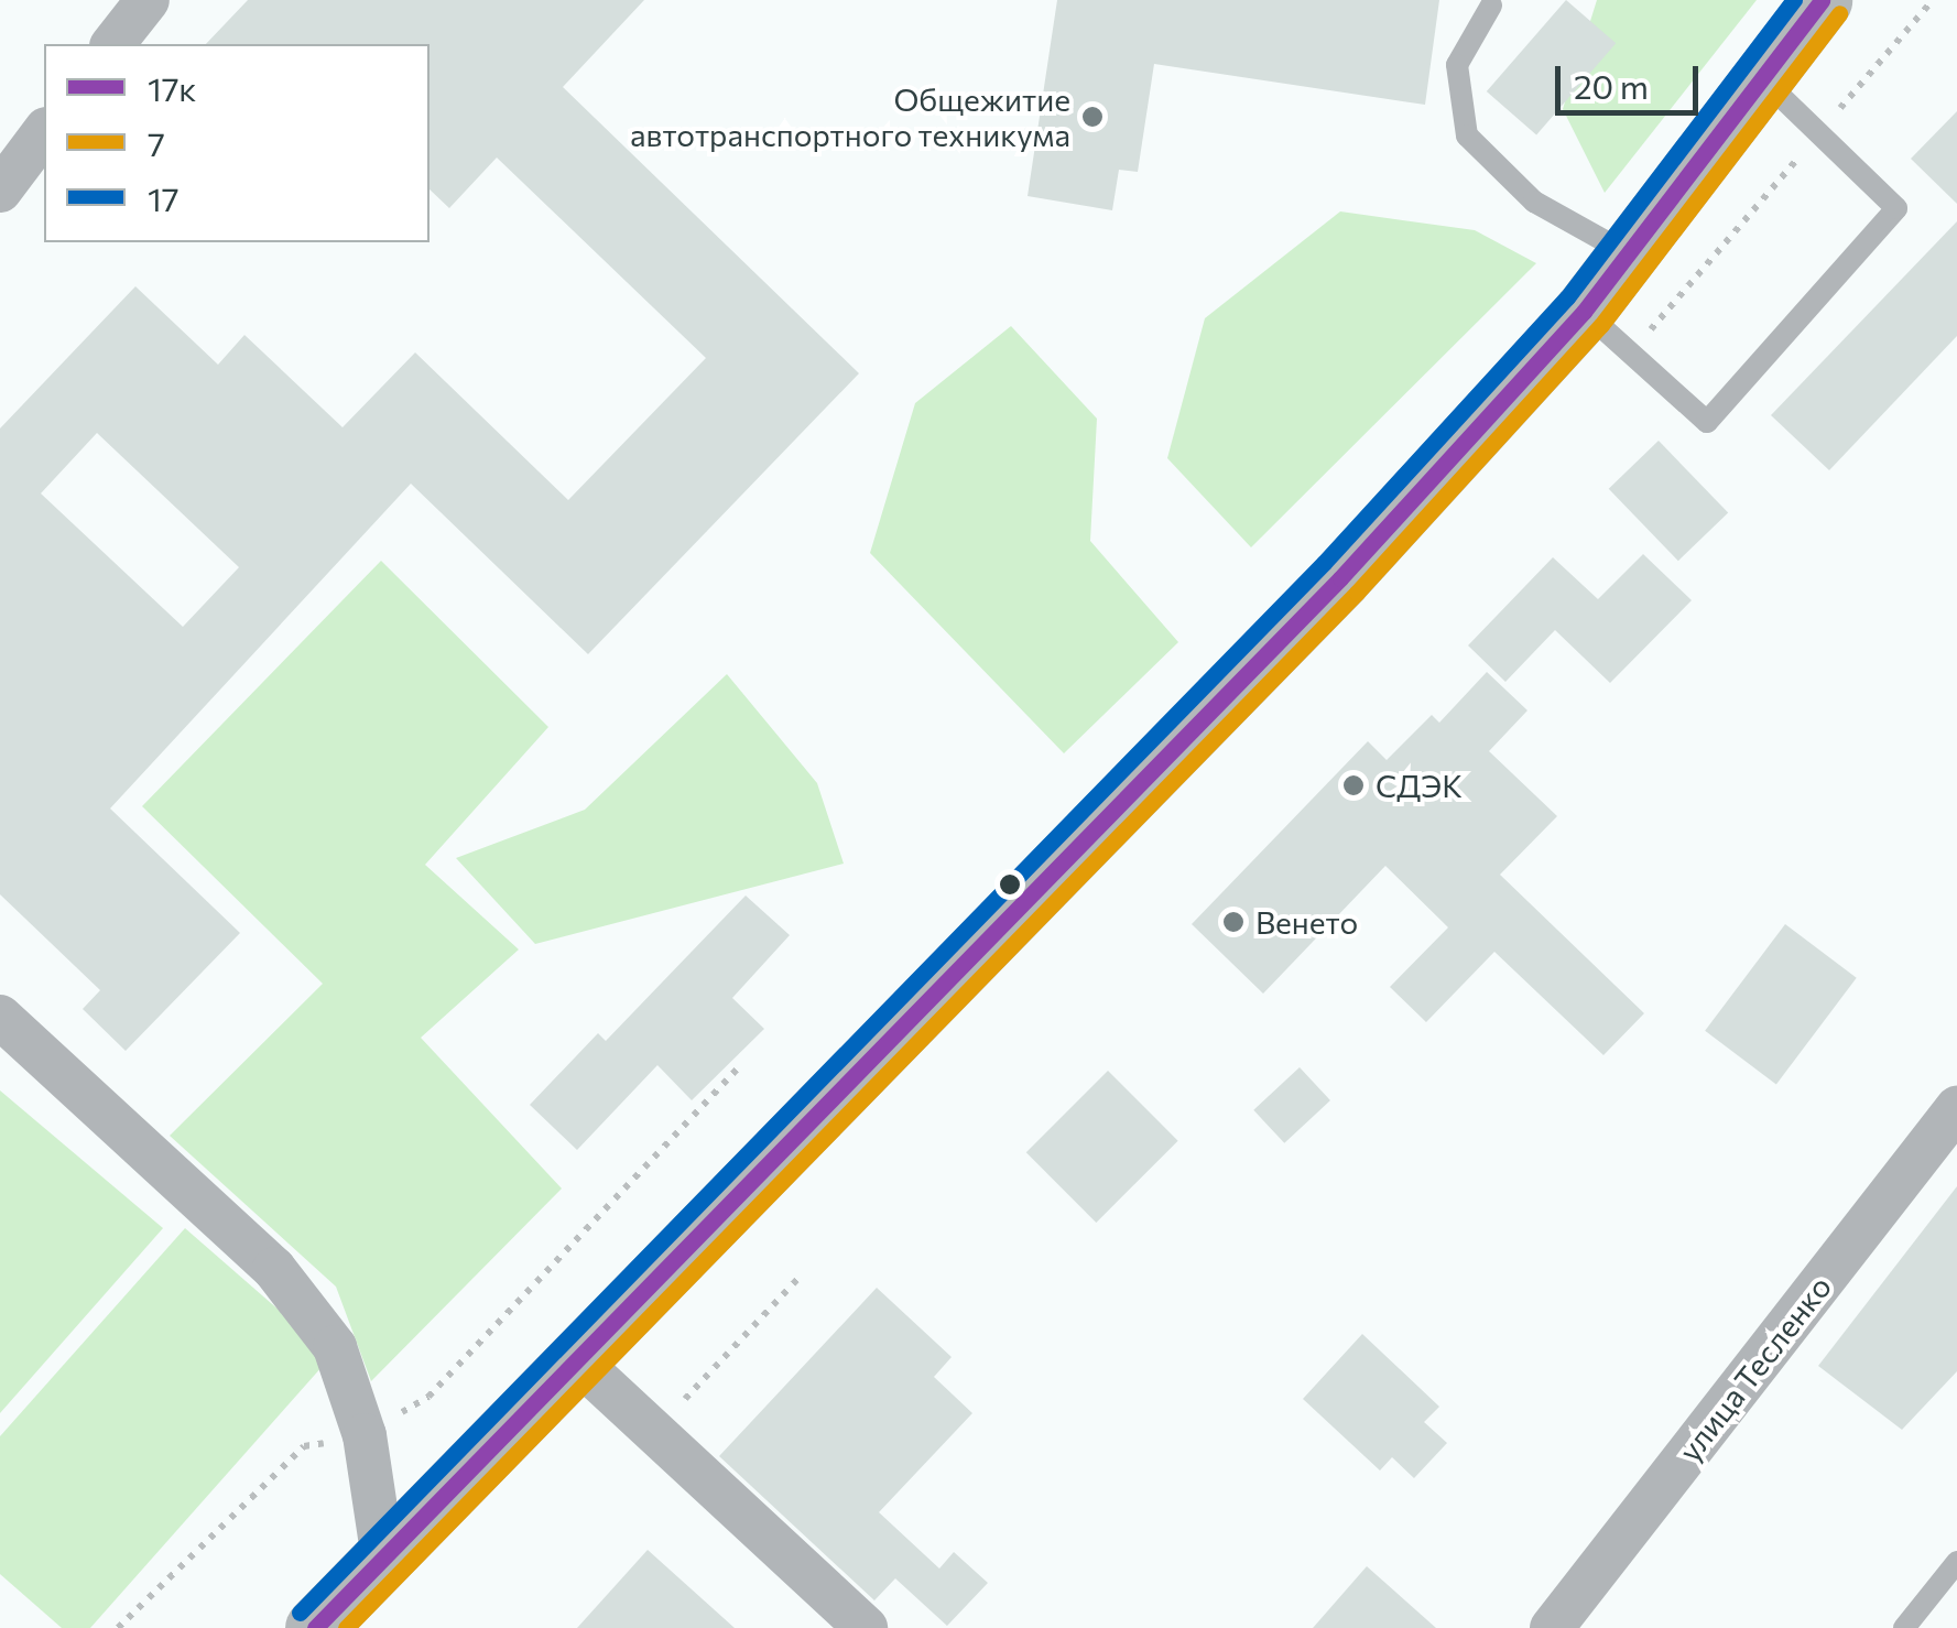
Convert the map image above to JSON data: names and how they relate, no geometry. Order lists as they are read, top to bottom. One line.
{"streets":{"street":["улица Тесленко"]},"places":["Общежитие автотранспортного техникума","СДЭК","Венето"],"lines":["transit line 17к","transit line 17","transit line 7"],"legend":["17к","7","17"],"scale_bar":"20 m"}
